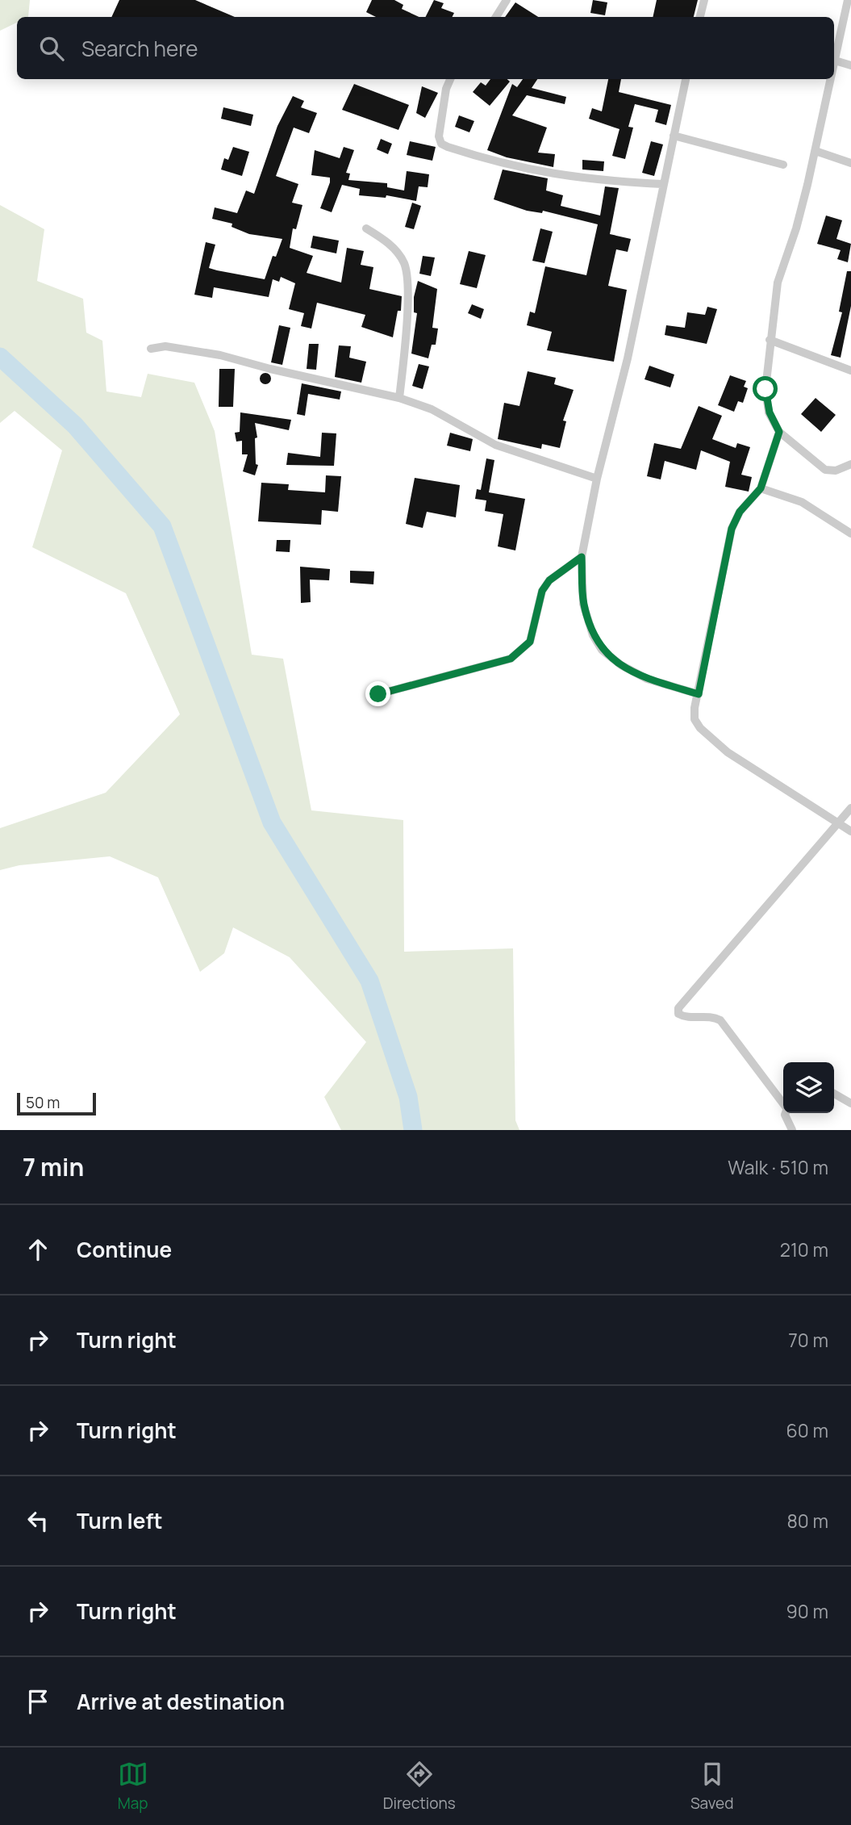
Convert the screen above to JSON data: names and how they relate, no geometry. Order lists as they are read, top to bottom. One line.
{"scale_bar":"50 m","page":{"search":"Search here","scale":"50 m","heading":["7 min","Walk · 510 m"],"list":[["Continue","210 m"],["Turn right","70 m"],["Turn right","60 m"],["Turn left","80 m"],["Turn right","90 m"],"Arrive at destination"],"nav":["Map","Directions","Saved"]}}
